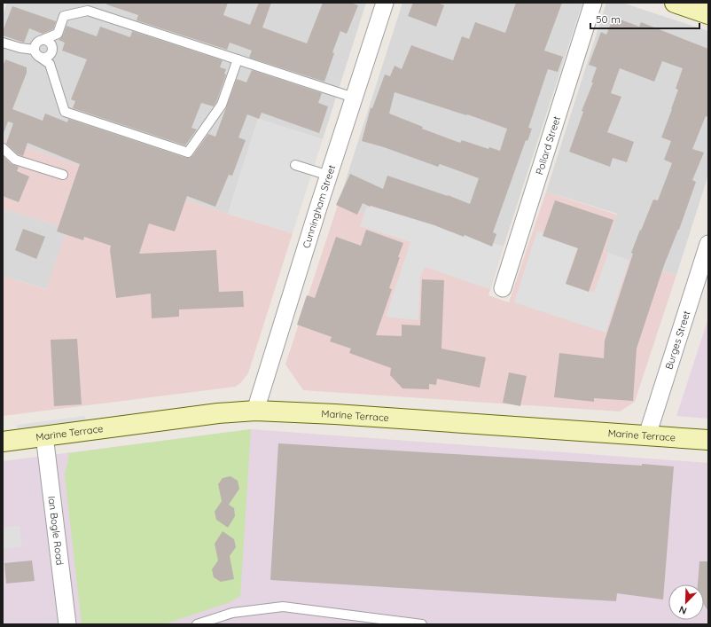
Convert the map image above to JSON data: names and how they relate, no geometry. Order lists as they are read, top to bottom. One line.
{"streets":{"main road":["Marine Terrace"],"street":["Pollard Street","Cunningham Street","Burges Street","Ian Bogle Road"]},"crossings":[["Cunningham Street","Marine Terrace"],["Burges Street","Marine Terrace"],["Marine Terrace","Ian Bogle Road"]],"scale_bar":"50 m","north":"bottom left"}
